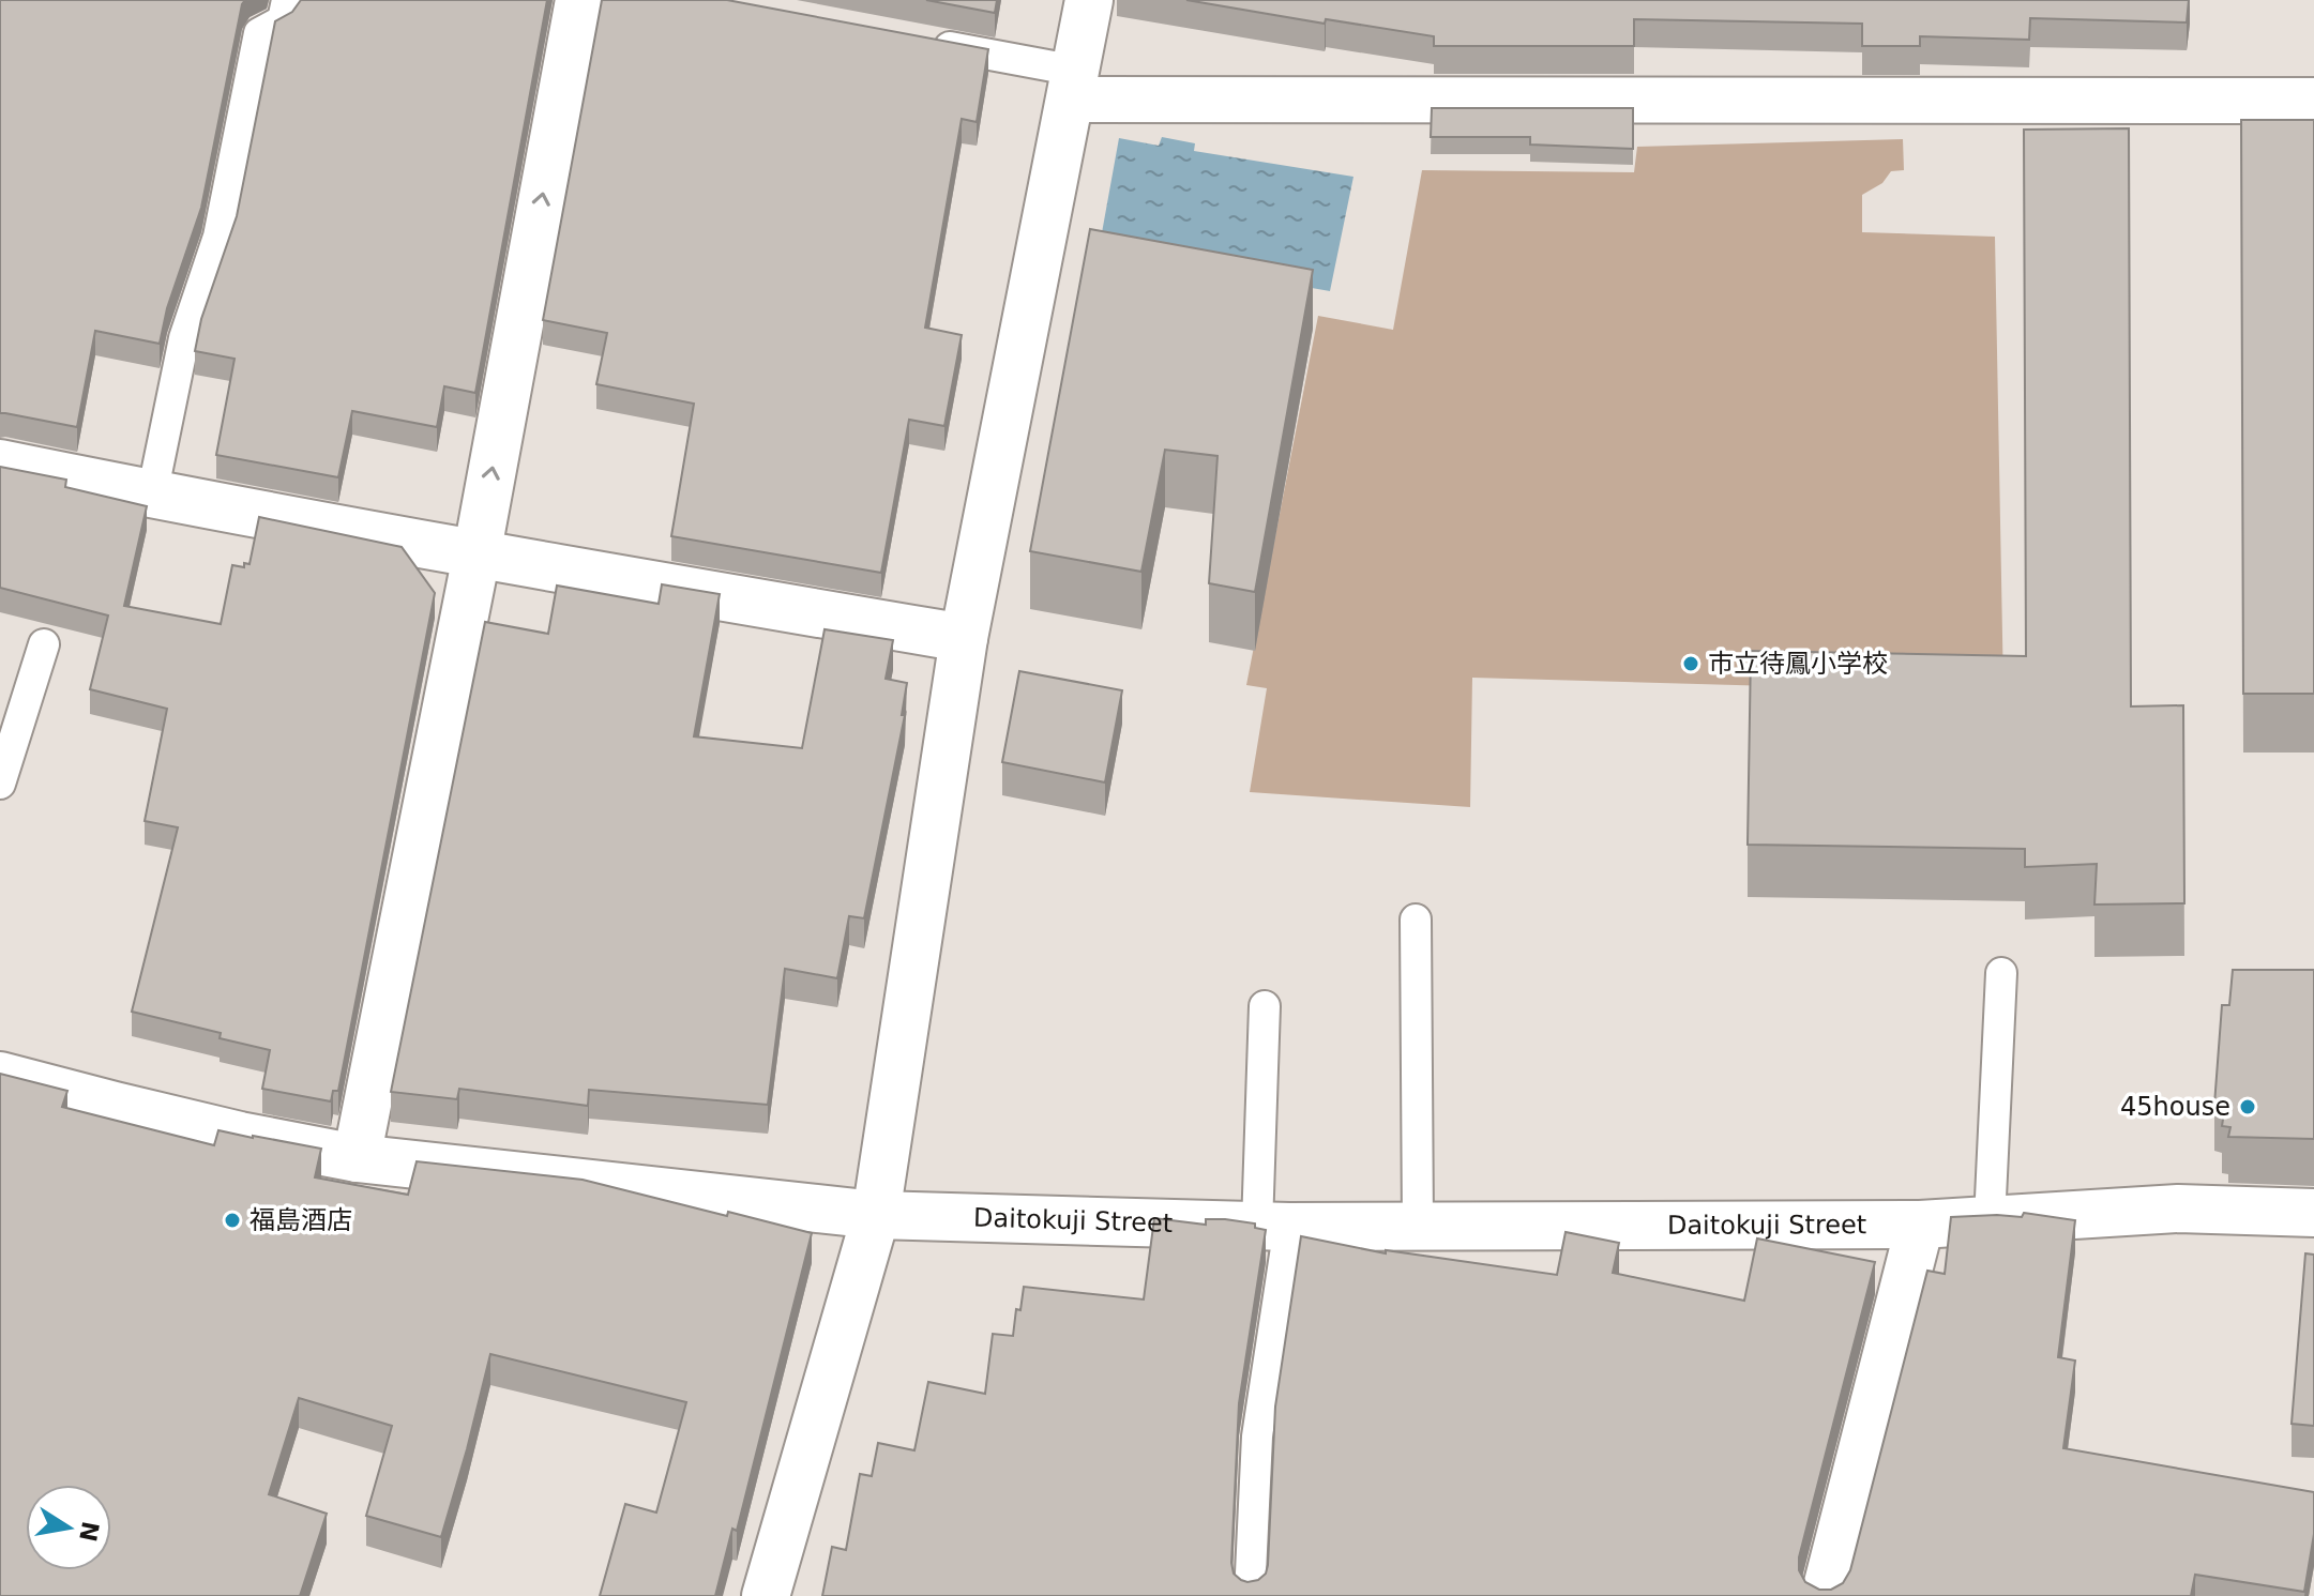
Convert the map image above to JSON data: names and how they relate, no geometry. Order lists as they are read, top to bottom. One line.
{"streets":{"street":["Daitokuji Street"]},"places":["市立待鳳小学校","45house","福島酒店"],"north":"right"}
